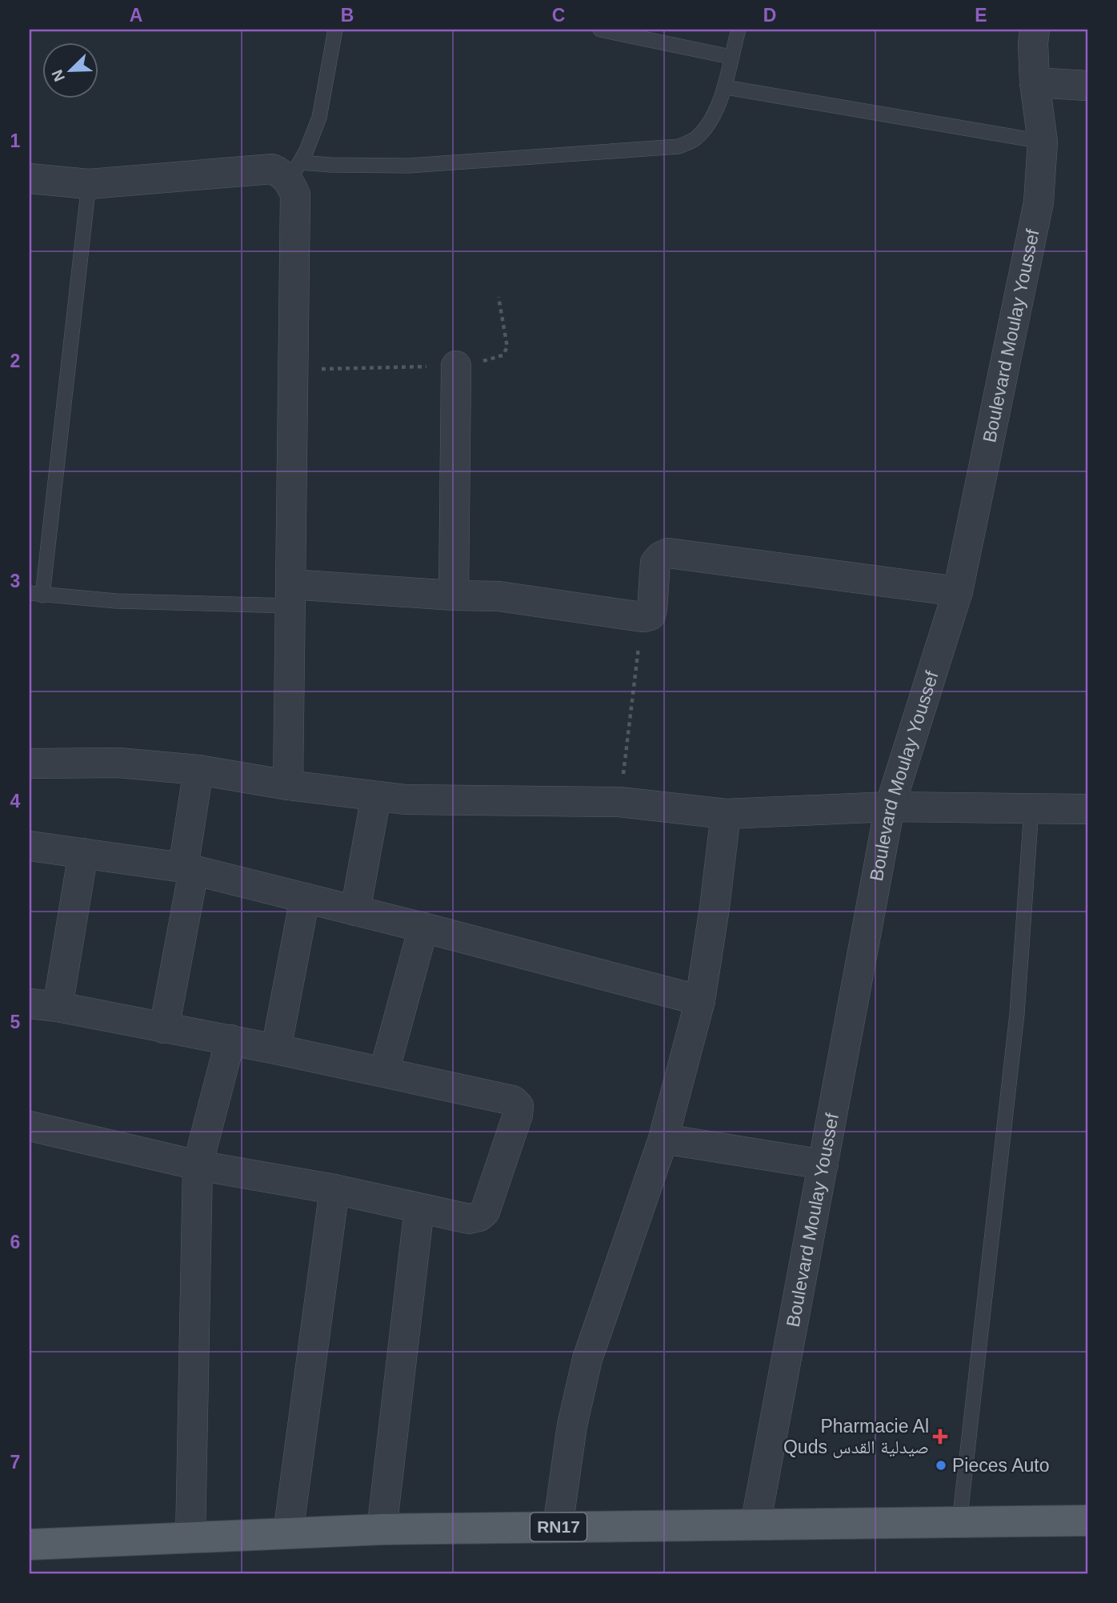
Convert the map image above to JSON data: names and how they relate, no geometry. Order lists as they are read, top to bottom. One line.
{"streets":{"main road":["RN17"],"street":["Boulevard Moulay Youssef"]},"crossings":[["Boulevard Moulay Youssef","RN17"]],"places":{"health":["Pharmacie Al Quds صيدلية القدس"],"other":["Pieces Auto"]},"north":"bottom left","grid":{"columns":["A","B","C","D","E"],"rows":["1","2","3","4","5","6","7"]}}
